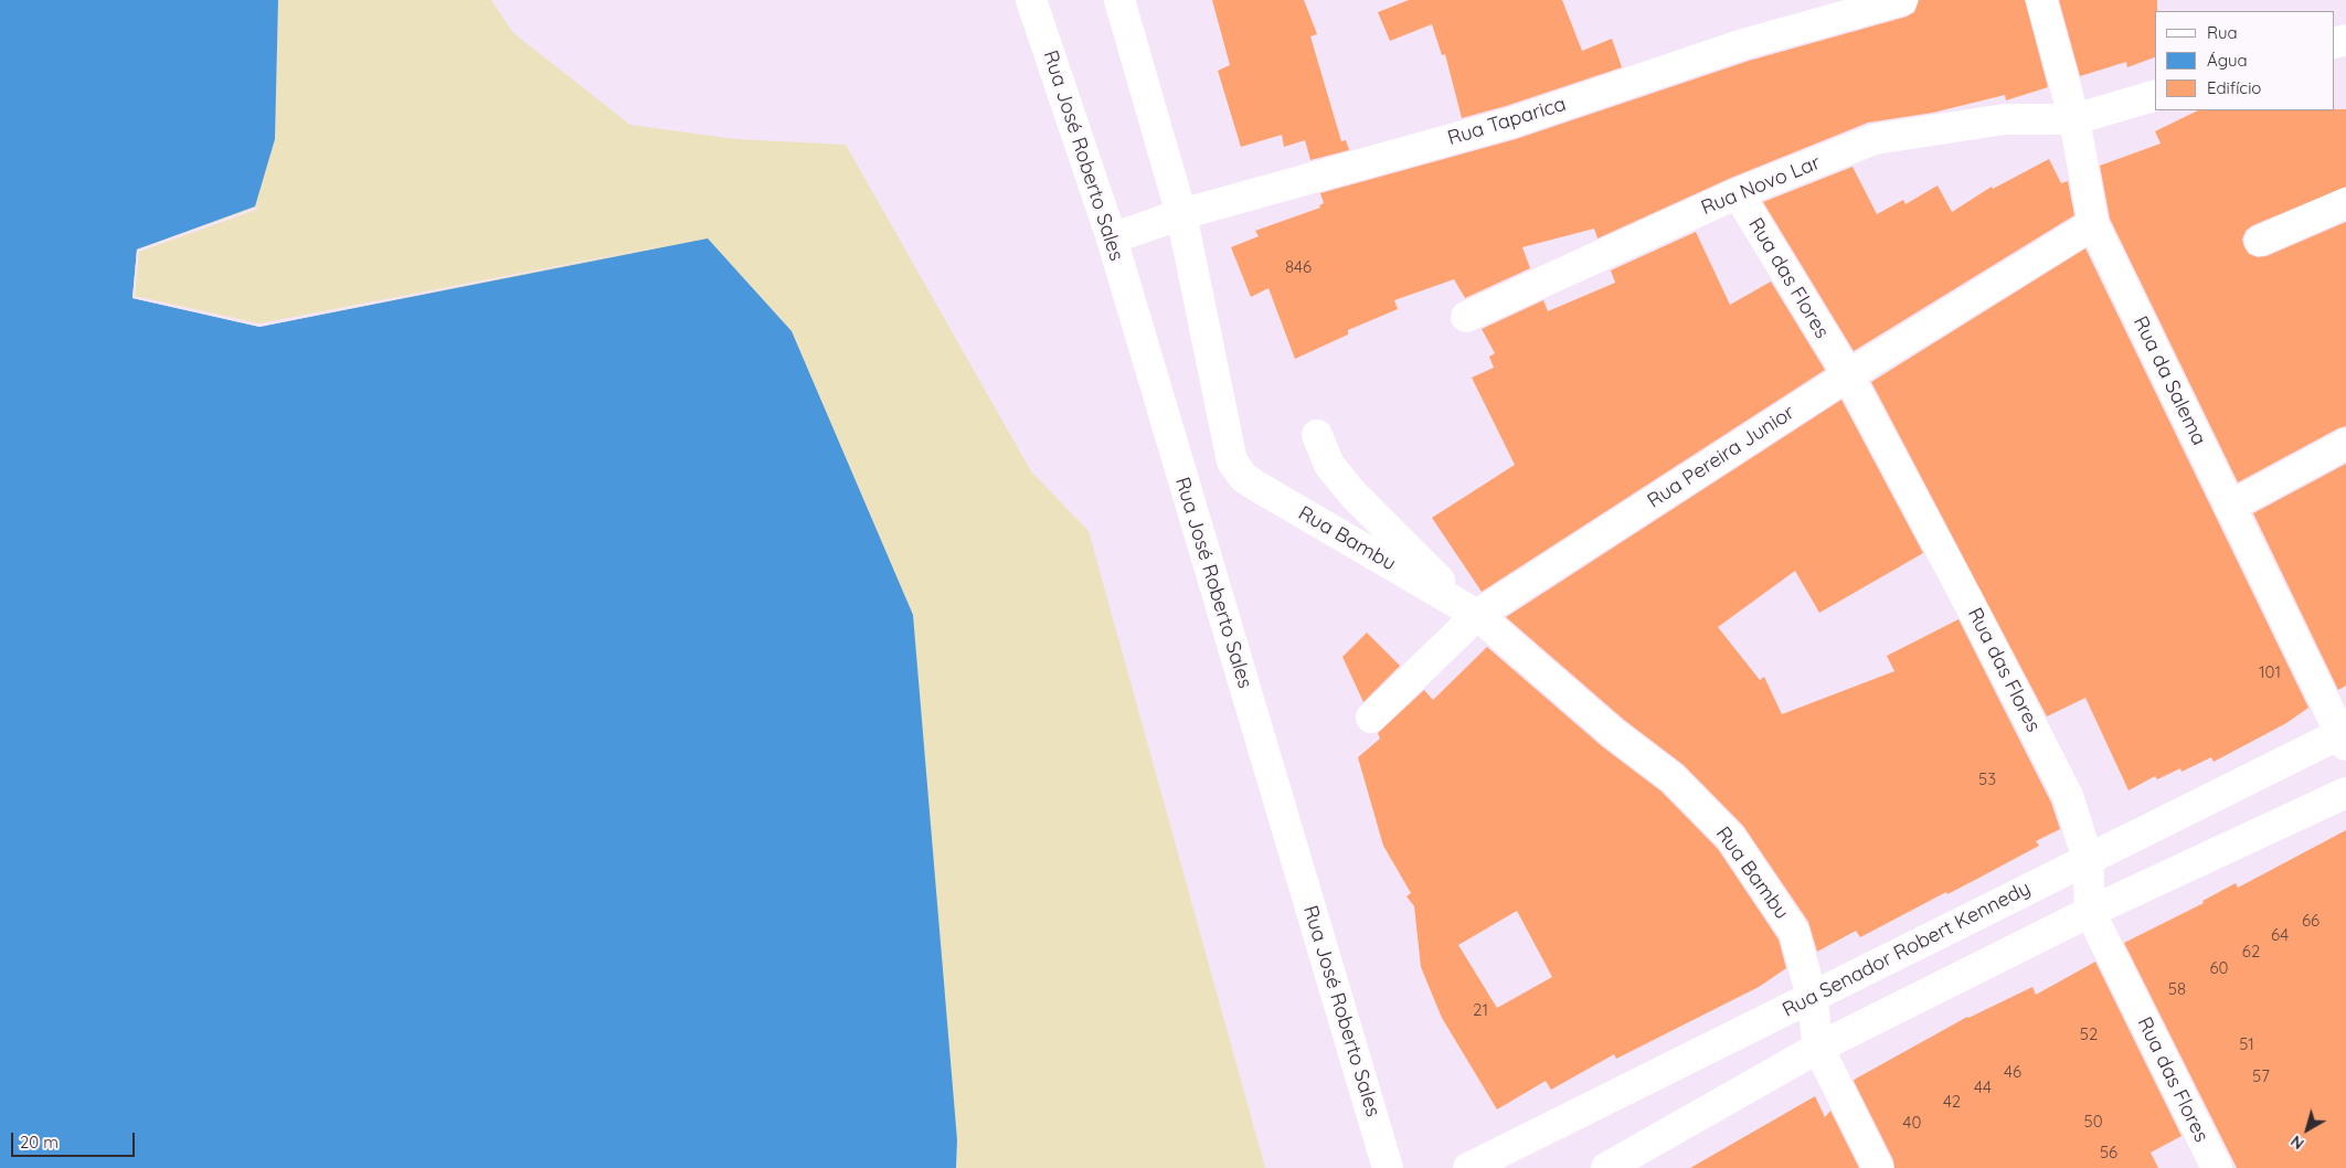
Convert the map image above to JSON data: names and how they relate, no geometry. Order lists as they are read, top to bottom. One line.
{"streets":{"street":["Rua Taparica","Rua José Roberto Sales","Rua Novo Lar","Rua das Flores","Rua da Salema","Rua Pereira Junior","Rua Bambu","Rua Senador Robert Kennedy"]},"crossings":[["Rua Taparica","Rua José Roberto Sales"],["Rua Taparica","Rua Bambu"],["Rua Novo Lar","Rua das Flores"],["Rua Novo Lar","Rua da Salema"],["Rua das Flores","Rua Pereira Junior"],["Rua das Flores","Rua Senador Robert Kennedy"],["Rua da Salema","Rua Pereira Junior"],["Rua da Salema","Rua Senador Robert Kennedy"],["Rua Pereira Junior","Rua Bambu"],["Rua Bambu","Rua Senador Robert Kennedy"]],"house_numbers":["846","101","53","66","64","62","60","58","21","52","51","46","57","44","42","50","40","56"],"legend":["Rua","Água","Edifício"],"scale_bar":"20 m","north":"bottom left"}
